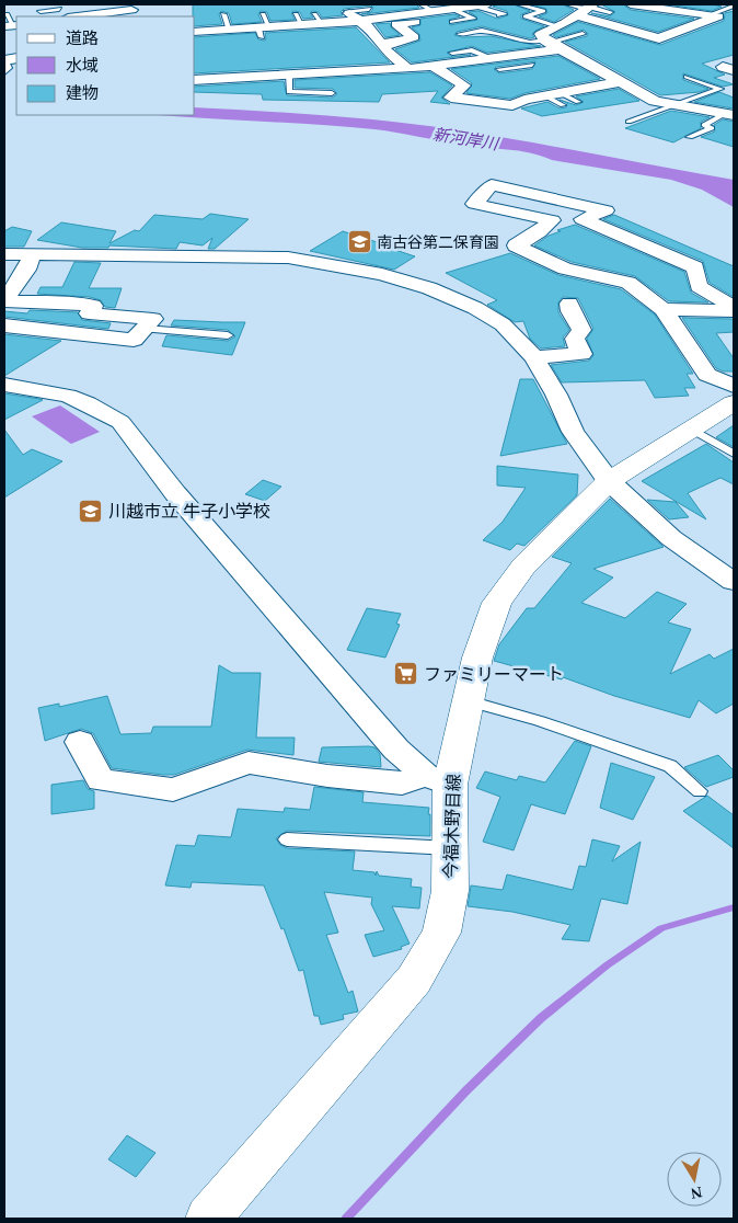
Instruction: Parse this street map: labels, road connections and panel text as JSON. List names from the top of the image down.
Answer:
{
  "streets": {
    "main road": ["今福木野目線"]
  },
  "water": ["新河岸川"],
  "places": {
    "school or university": ["南古谷第二保育園", "川越市立 牛子小学校"],
    "supermarket": ["ファミリーマート"]
  },
  "legend": ["道路", "水域", "建物"],
  "north": "bottom"
}
